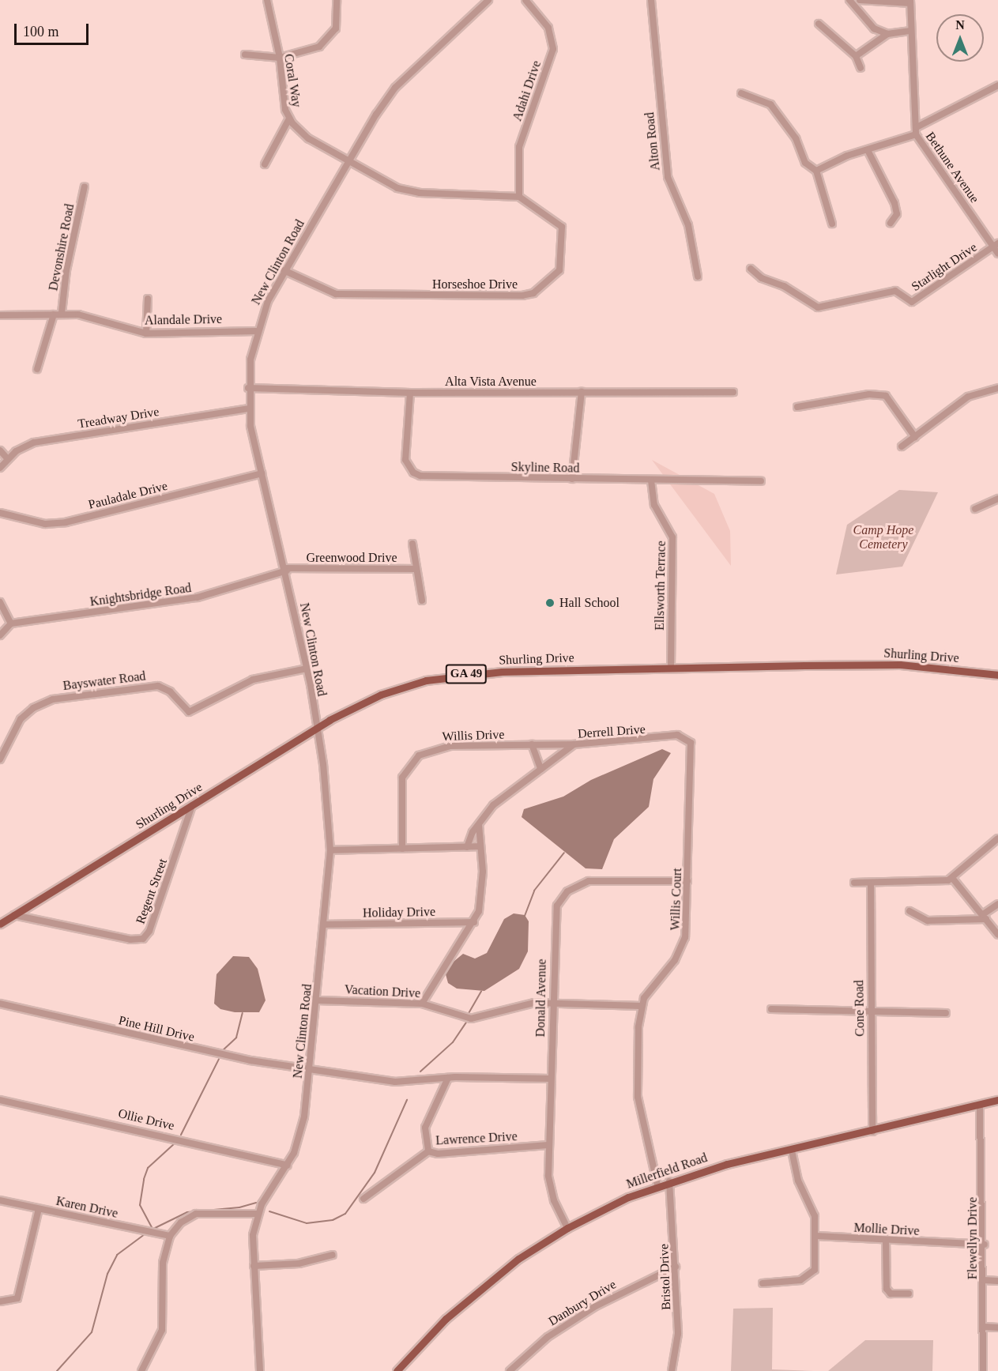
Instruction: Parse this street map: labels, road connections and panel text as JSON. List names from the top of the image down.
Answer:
{
  "streets": {
    "main road": ["Shurling Drive", "GA 49", "Millerfield Road"],
    "street": [
      "Coral Way",
      "Adahi Drive",
      "Alton Road",
      "Bethune Avenue",
      "Devonshire Road",
      "New Clinton Road",
      "Starlight Drive",
      "Horseshoe Drive",
      "Alandale Drive",
      "Alta Vista Avenue",
      "Treadway Drive",
      "Skyline Road",
      "Pauladale Drive",
      "Greenwood Drive",
      "Ellsworth Terrace",
      "Knightsbridge Road",
      "Bayswater Road",
      "Derrell Drive",
      "Willis Drive",
      "Regent Street",
      "Willis Court",
      "Holiday Drive",
      "Vacation Drive",
      "Donald Avenue",
      "Cone Road",
      "Pine Hill Drive",
      "Ollie Drive",
      "Lawrence Drive",
      "Karen Drive",
      "Mollie Drive",
      "Flewellyn Drive",
      "Bristol Drive",
      "Danbury Drive"
    ]
  },
  "crossings": [
    ["Coral Way", "New Clinton Road"],
    ["Adahi Drive", "Horseshoe Drive"],
    ["Bethune Avenue", "Starlight Drive"],
    ["Devonshire Road", "Alandale Drive"],
    ["New Clinton Road", "Horseshoe Drive"],
    ["New Clinton Road", "Alandale Drive"],
    ["New Clinton Road", "Alta Vista Avenue"],
    ["New Clinton Road", "Treadway Drive"],
    ["New Clinton Road", "Pauladale Drive"],
    ["New Clinton Road", "Greenwood Drive"],
    ["New Clinton Road", "Knightsbridge Road"],
    ["New Clinton Road", "Shurling Drive"],
    ["New Clinton Road", "Bayswater Road"],
    ["New Clinton Road", "Holiday Drive"],
    ["New Clinton Road", "Vacation Drive"],
    ["New Clinton Road", "Pine Hill Drive"],
    ["New Clinton Road", "Ollie Drive"],
    ["Alta Vista Avenue", "Skyline Road"],
    ["Skyline Road", "Ellsworth Terrace"],
    ["Greenwood Drive", "Knightsbridge Road"],
    ["Ellsworth Terrace", "Shurling Drive"],
    ["Shurling Drive", "Regent Street"],
    ["Derrell Drive", "Willis Drive"],
    ["Derrell Drive", "Willis Court"],
    ["Willis Court", "Vacation Drive"],
    ["Willis Court", "Donald Avenue"],
    ["Vacation Drive", "Donald Avenue"],
    ["Donald Avenue", "Pine Hill Drive"],
    ["Donald Avenue", "Lawrence Drive"],
    ["Donald Avenue", "Millerfield Road"],
    ["Cone Road", "Millerfield Road"],
    ["Pine Hill Drive", "Lawrence Drive"],
    ["Millerfield Road", "Flewellyn Drive"],
    ["Millerfield Road", "Bristol Drive"],
    ["Mollie Drive", "Flewellyn Drive"],
    ["Bristol Drive", "Danbury Drive"]
  ],
  "parks": ["Camp Hope Cemetery"],
  "places": ["Hall School"],
  "scale_bar": "100 m",
  "north": "top"
}
